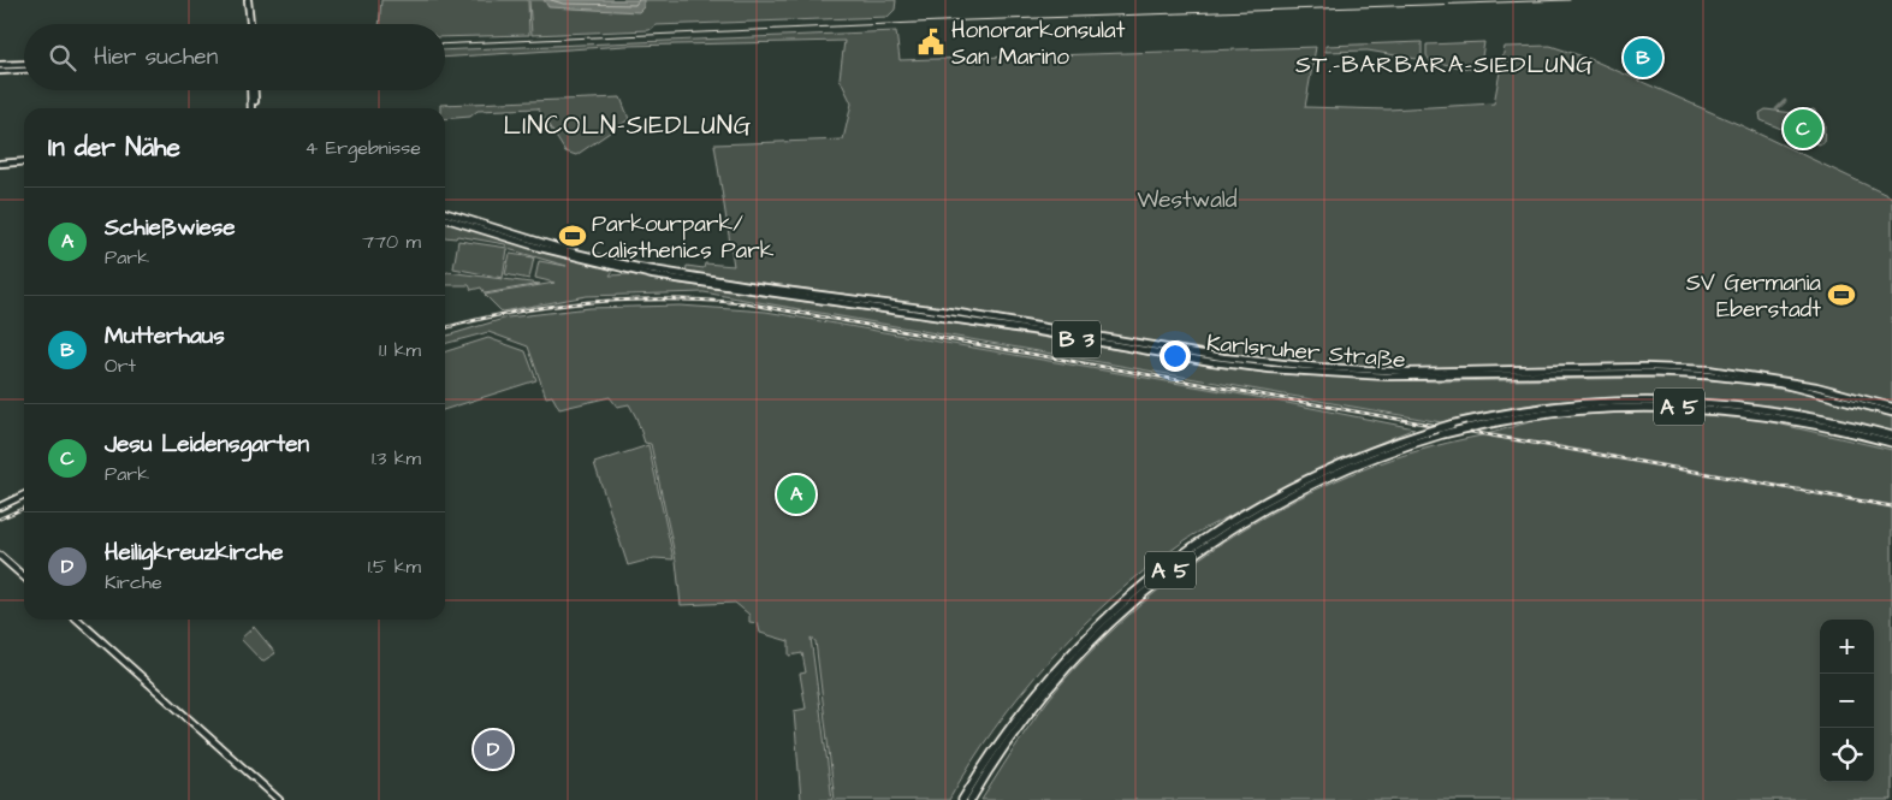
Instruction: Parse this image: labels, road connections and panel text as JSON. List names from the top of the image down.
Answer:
{
  "streets": {
    "highway": ["A 5"],
    "main road": ["B 3", "Karlsruher Straße"]
  },
  "districts": ["ST.-BARBARA-SIEDLUNG", "LINCOLN-SIEDLUNG"],
  "parks": ["Westwald"],
  "places": {
    "public building": ["Honorarkonsulat San Marino"],
    "sports": ["Parkourpark/ Calisthenics Park", "SV Germania Eberstadt"]
  },
  "page": {
    "search": "Hier suchen",
    "pins": [
      "B",
      "C",
      "A",
      "D"
    ],
    "heading": ["In der Nähe", "4 Ergebnisse"],
    "list": [
      {
        "mark": "A",
        "name": "Schießwiese",
        "note": "Park",
        "value": "770 m"
      },
      {
        "mark": "B",
        "name": "Mutterhaus",
        "note": "Ort",
        "value": "1.1 km"
      },
      {
        "mark": "C",
        "name": "Jesu Leidensgarten",
        "note": "Park",
        "value": "1.3 km"
      },
      {
        "mark": "D",
        "name": "Heiligkreuzkirche",
        "note": "Kirche",
        "value": "1.5 km"
      }
    ],
    "map_buttons": ["+", "−"]
  }
}
